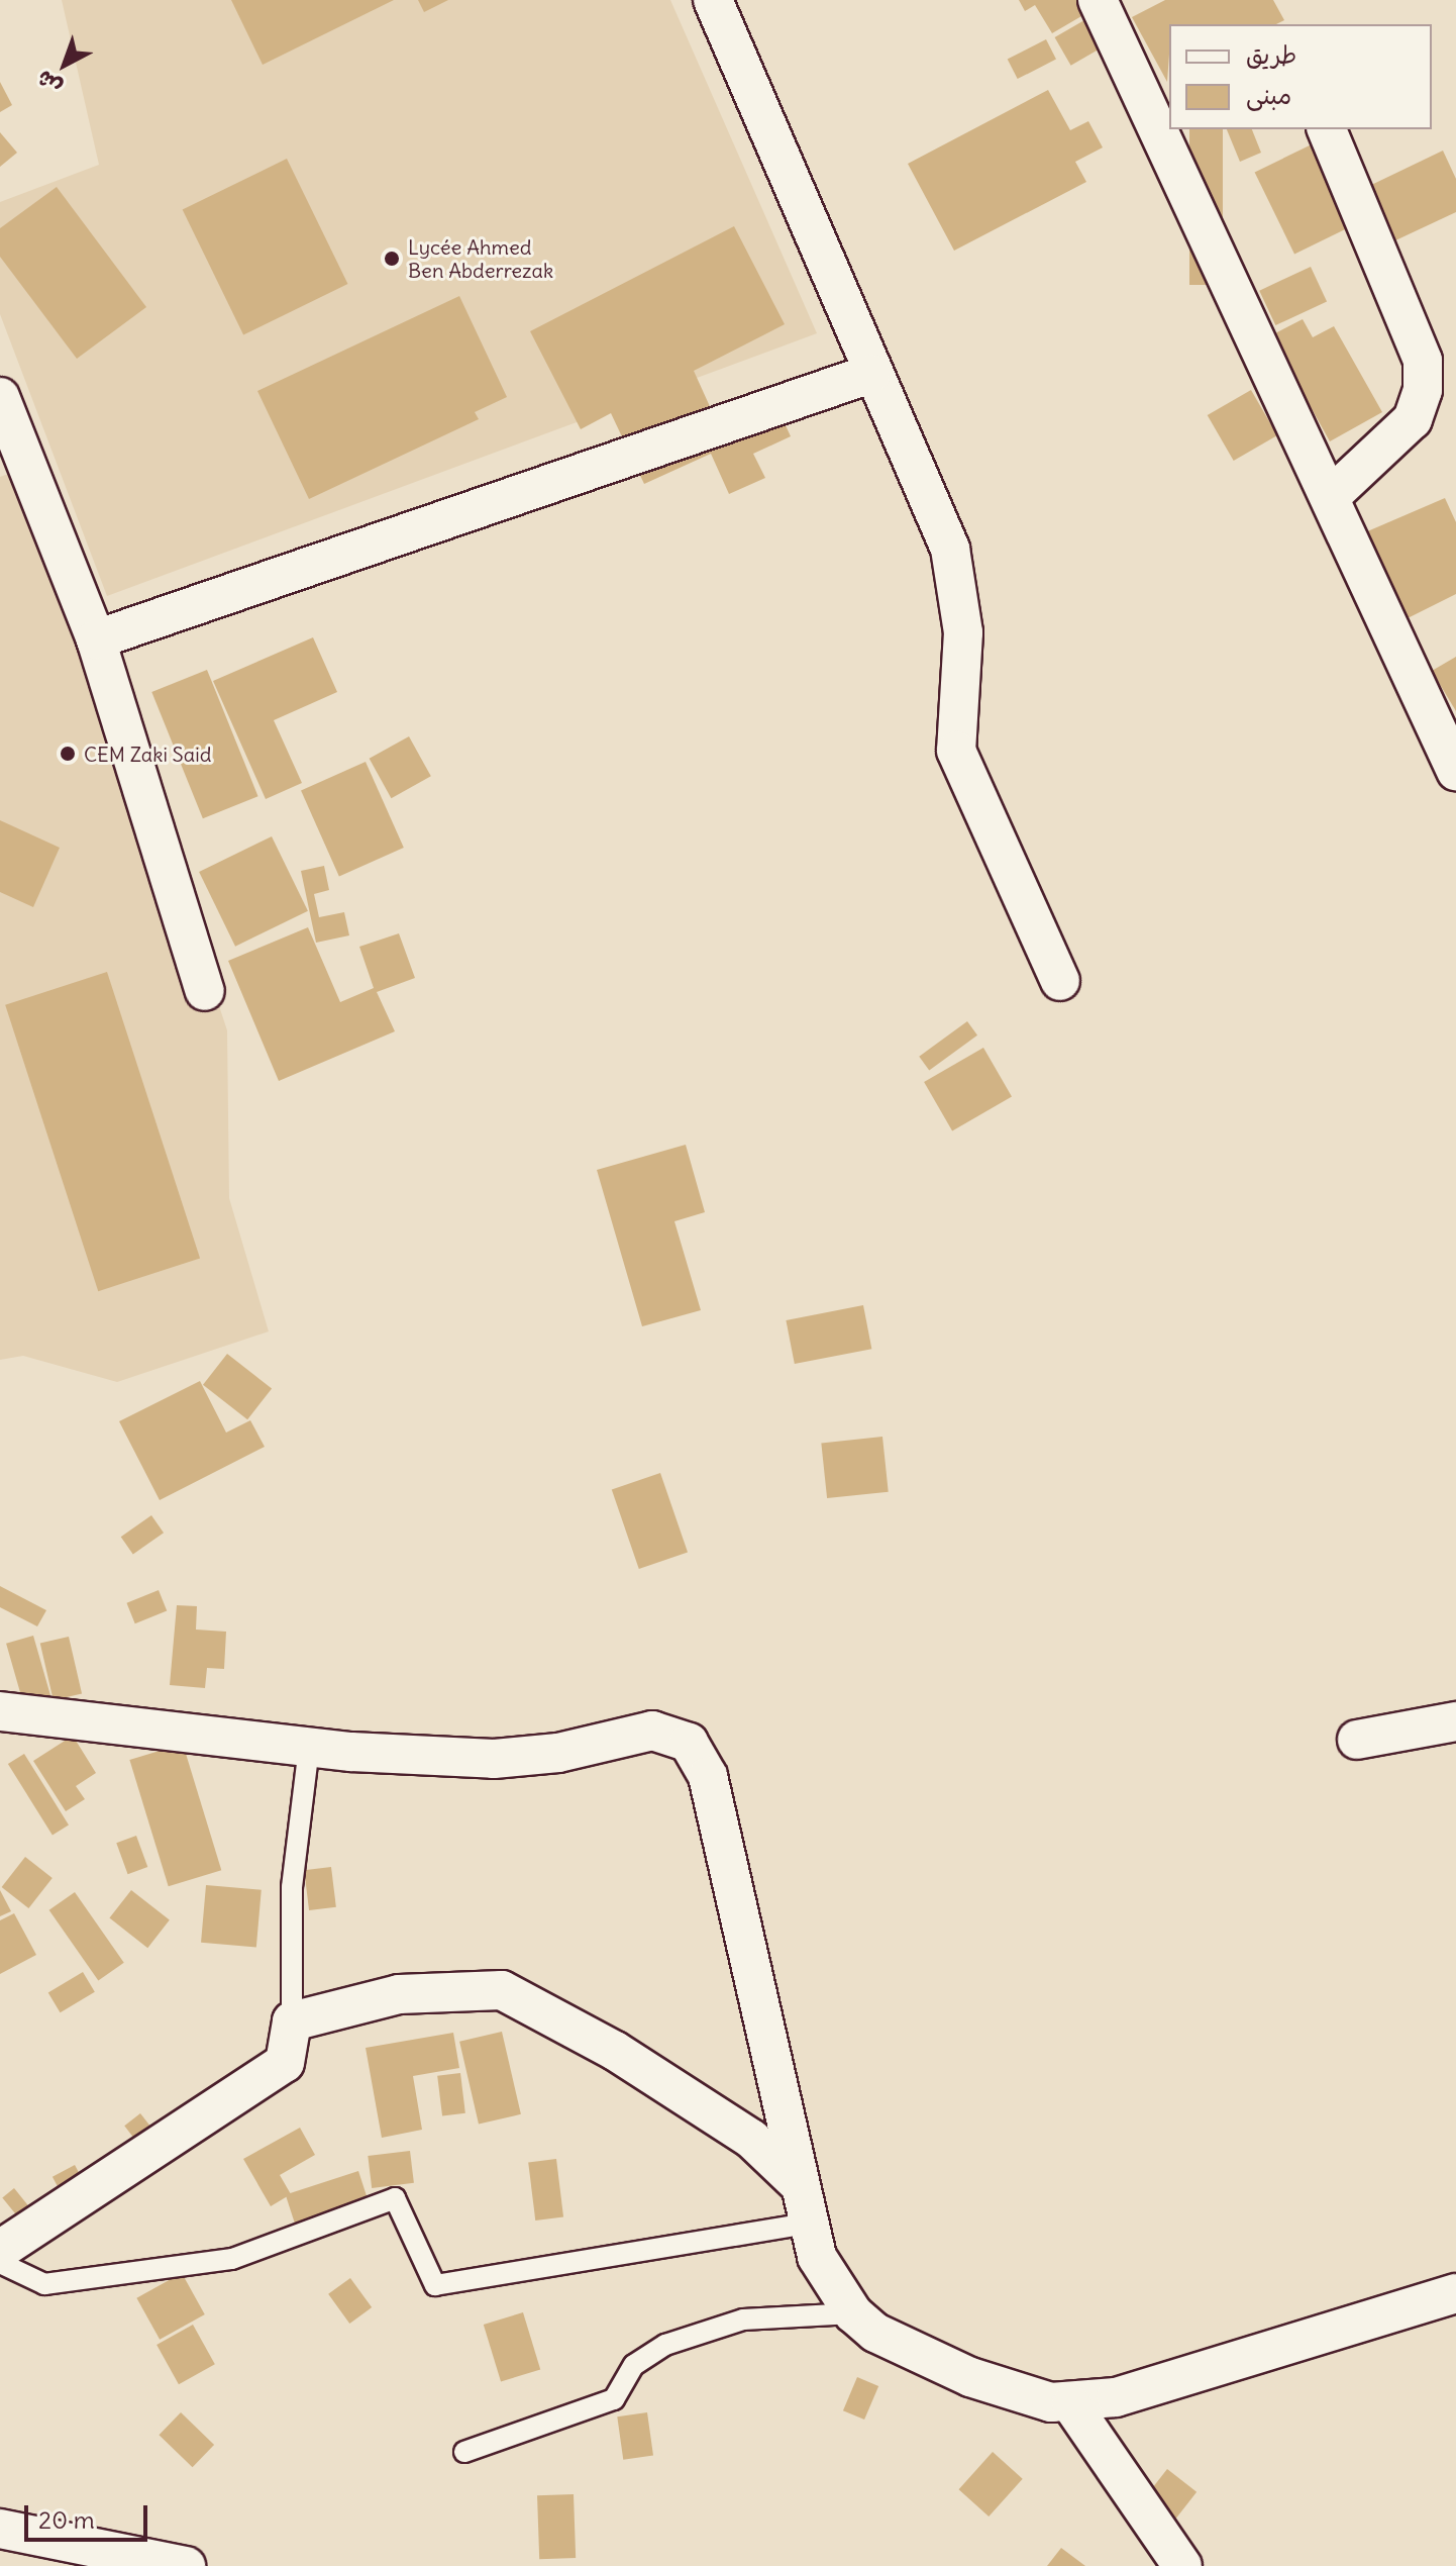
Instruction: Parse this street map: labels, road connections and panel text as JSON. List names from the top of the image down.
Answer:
{
  "places": ["Lycée Ahmed Ben Abderrezak", "CEM Zaki Said"],
  "legend": ["طريق", "مبنى"],
  "scale_bar": "20 m",
  "north": "bottom left"
}
